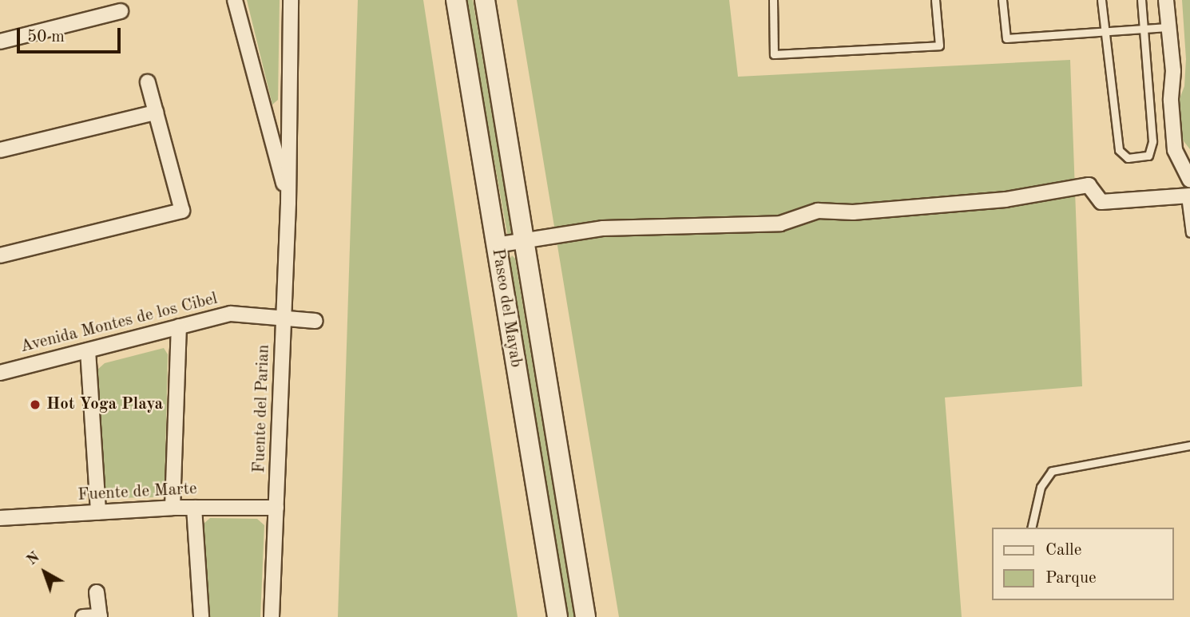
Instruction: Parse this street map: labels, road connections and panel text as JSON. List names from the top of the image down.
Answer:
{
  "streets": {
    "main road": ["Paseo del Mayab"],
    "street": ["Avenida Montes de los Cibel", "Fuente del Parian", "Fuente de Marte"]
  },
  "crossings": [
    ["Avenida Montes de los Cibel", "Fuente del Parian"],
    ["Fuente del Parian", "Fuente de Marte"]
  ],
  "places": ["Hot Yoga Playa"],
  "legend": ["Calle", "Parque"],
  "scale_bar": "50 m",
  "north": "top left"
}
